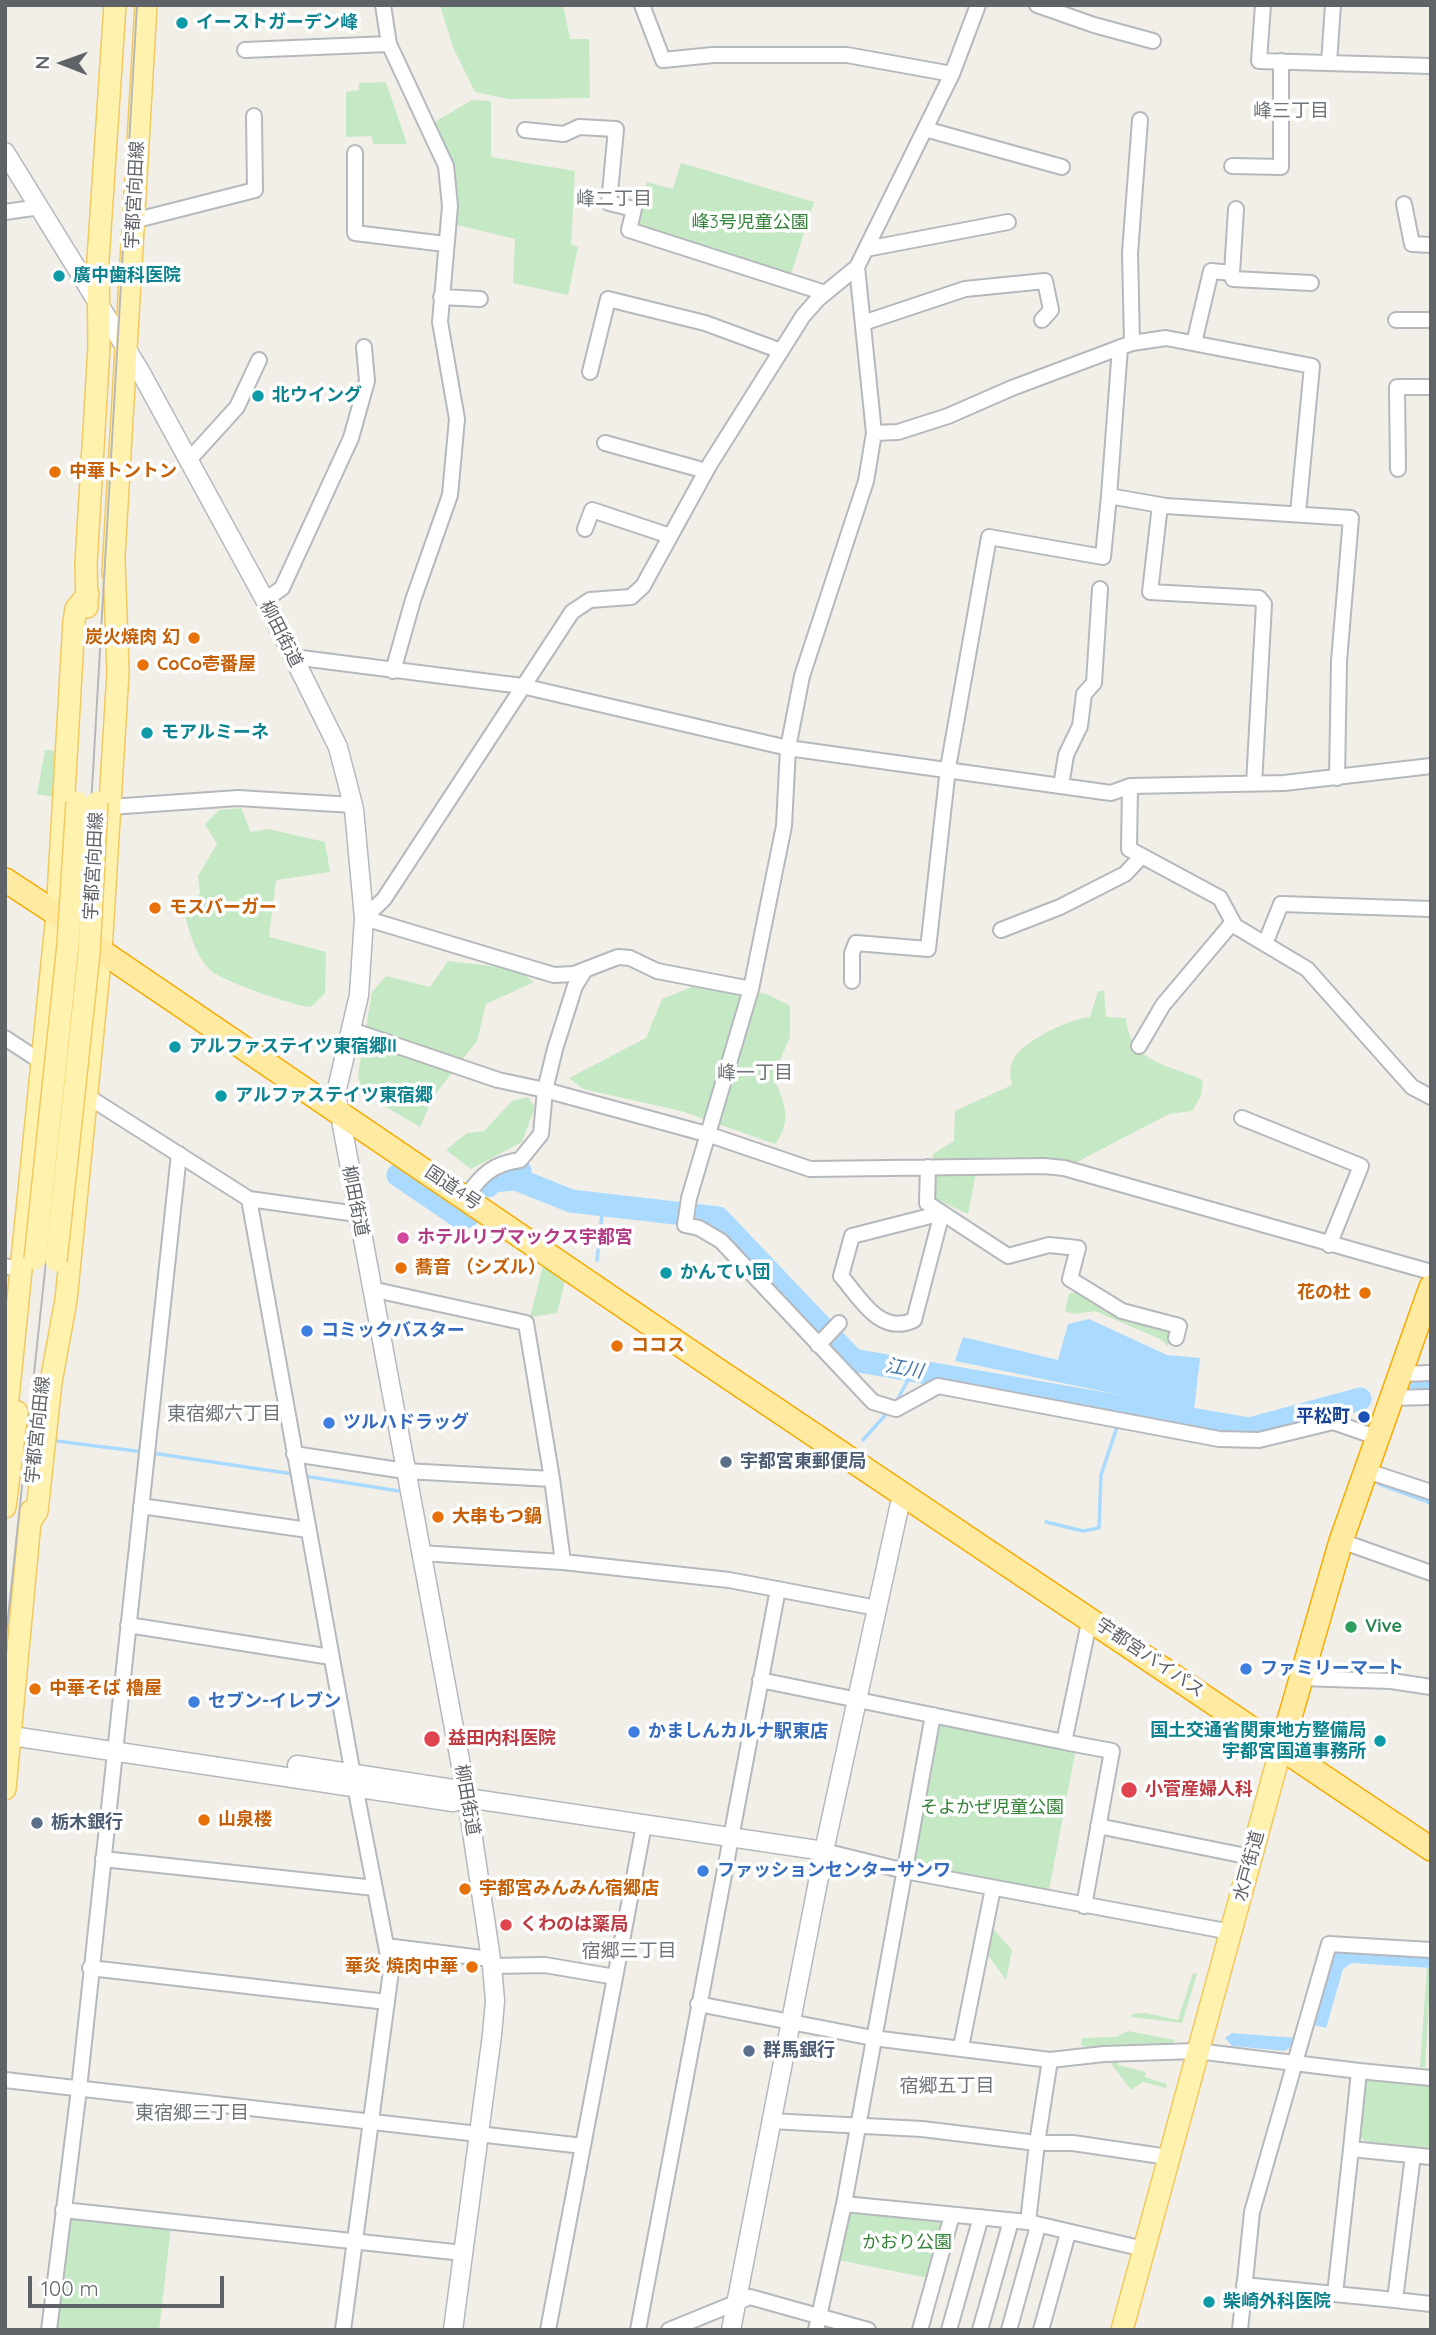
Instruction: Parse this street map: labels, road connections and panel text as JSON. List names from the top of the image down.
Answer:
{
  "streets": {
    "highway": ["国道4号", "宇都宮バイパス", "水戸街道"],
    "main road": ["宇都宮向田線"],
    "street": ["柳田街道"]
  },
  "crossings": [
    ["宇都宮向田線", "柳田街道"],
    ["柳田街道", "国道4号"],
    ["国道4号", "宇都宮バイパス"],
    ["宇都宮バイパス", "水戸街道"]
  ],
  "districts": [
    "峰三丁目",
    "峰二丁目",
    "峰一丁目",
    "東宿郷六丁目",
    "宿郷三丁目",
    "宿郷五丁目",
    "東宿郷三丁目"
  ],
  "water": ["江川"],
  "parks": ["峰3号児童公園", "そよかぜ児童公園", "かおり公園"],
  "places": [
    "イーストガーデン峰",
    "廣中歯科医院",
    "北ウイング",
    "中華トントン",
    "炭火焼肉 幻",
    "CoCo壱番屋",
    "モアルミーネ",
    "モスバーガー",
    "アルファステイツ東宿郷II",
    "アルファステイツ東宿郷",
    "ホテルリブマックス宇都宮",
    "蕎音 （シズル）",
    "かんてい団",
    "花の杜",
    "コミックバスター",
    "ココス",
    "平松町",
    "ツルハドラッグ",
    "宇都宮東郵便局",
    "大串もつ鍋",
    "Vive",
    "ファミリーマート",
    "中華そば 櫓屋",
    "セブン-イレブン",
    "かましんカルナ駅東店",
    "益田内科医院",
    "国土交通省関東地方整備局 宇都宮国道事務所",
    "小菅産婦人科",
    "山泉楼",
    "栃木銀行",
    "ファッションセンターサンワ",
    "宇都宮みんみん宿郷店",
    "くわのは薬局",
    "華炎 焼肉中華",
    "群馬銀行",
    "柴崎外科医院"
  ],
  "scale_bar": "100 m",
  "north": "left"
}
